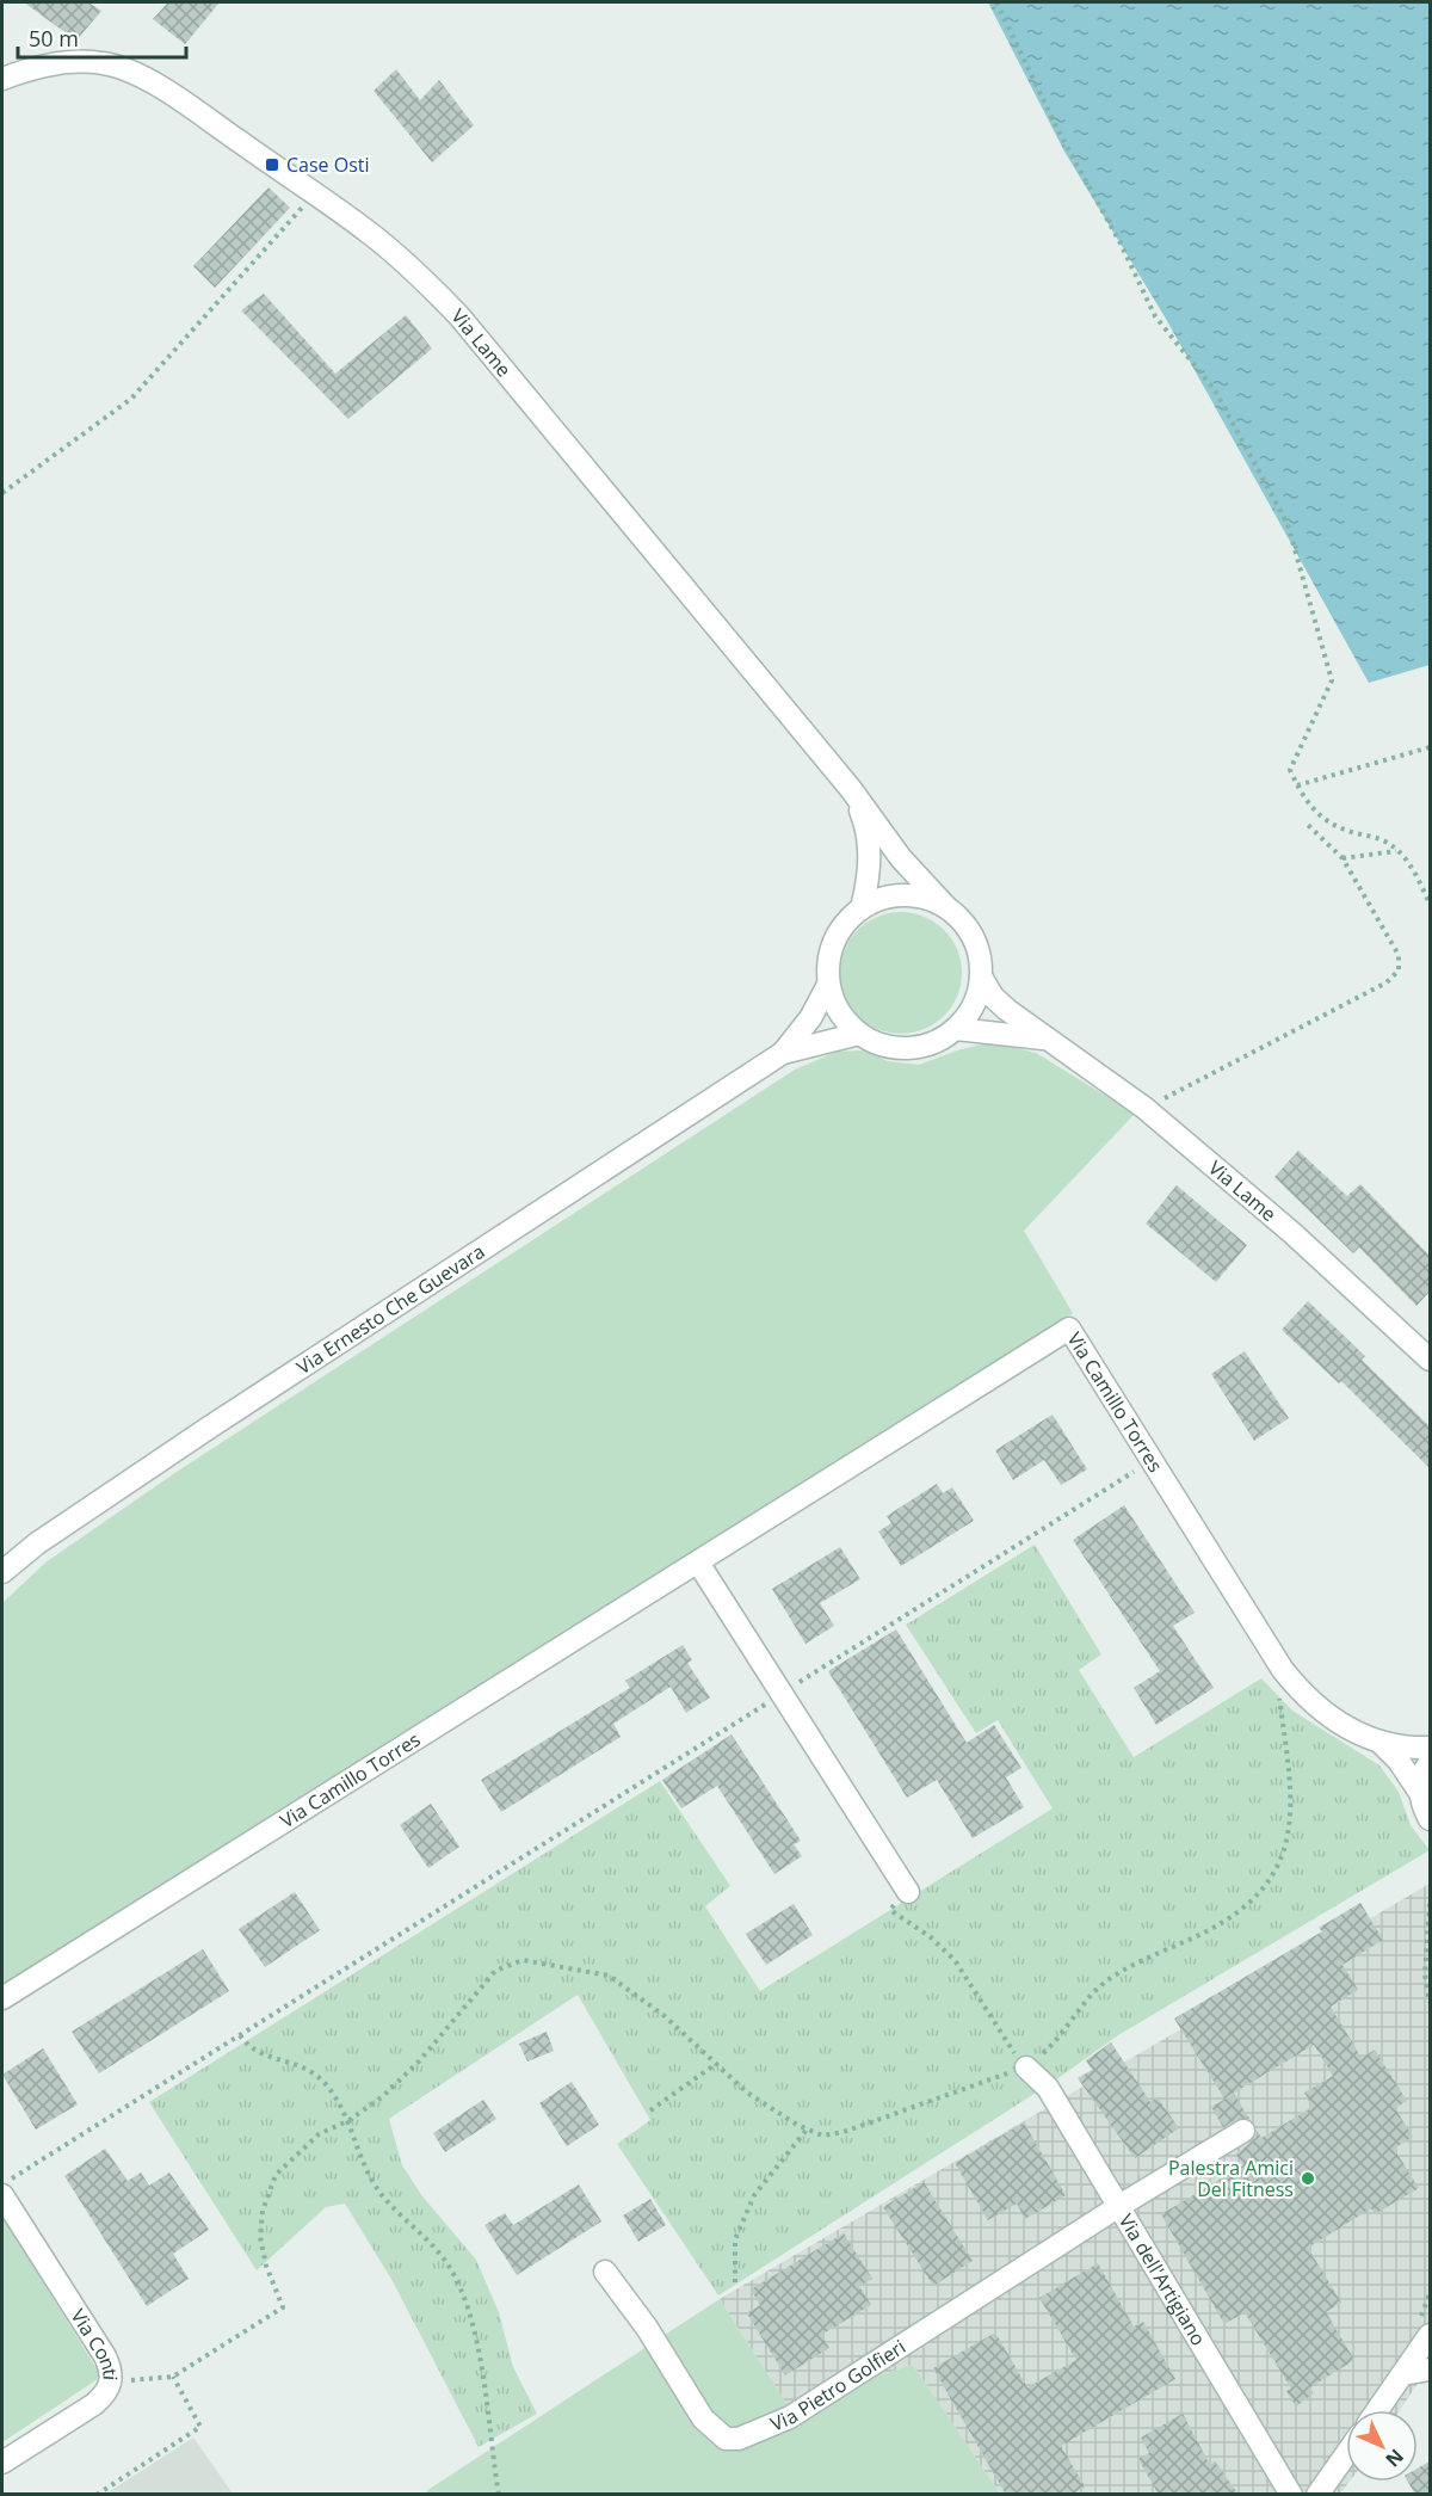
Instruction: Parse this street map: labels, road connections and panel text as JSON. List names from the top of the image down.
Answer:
{
  "streets": {
    "street": [
      "Via Lame",
      "Via Ernesto Che Guevara",
      "Via Camillo Torres",
      "Via dell'Artigiano",
      "Via Conti",
      "Via Pietro Golfieri"
    ]
  },
  "crossings": [
    ["Via Lame", "Via Ernesto Che Guevara"],
    ["Via dell'Artigiano", "Via Pietro Golfieri"]
  ],
  "places": {
    "transit": ["Case Osti"],
    "other": ["Palestra Amici Del Fitness"]
  },
  "scale_bar": "50 m",
  "north": "bottom right"
}
